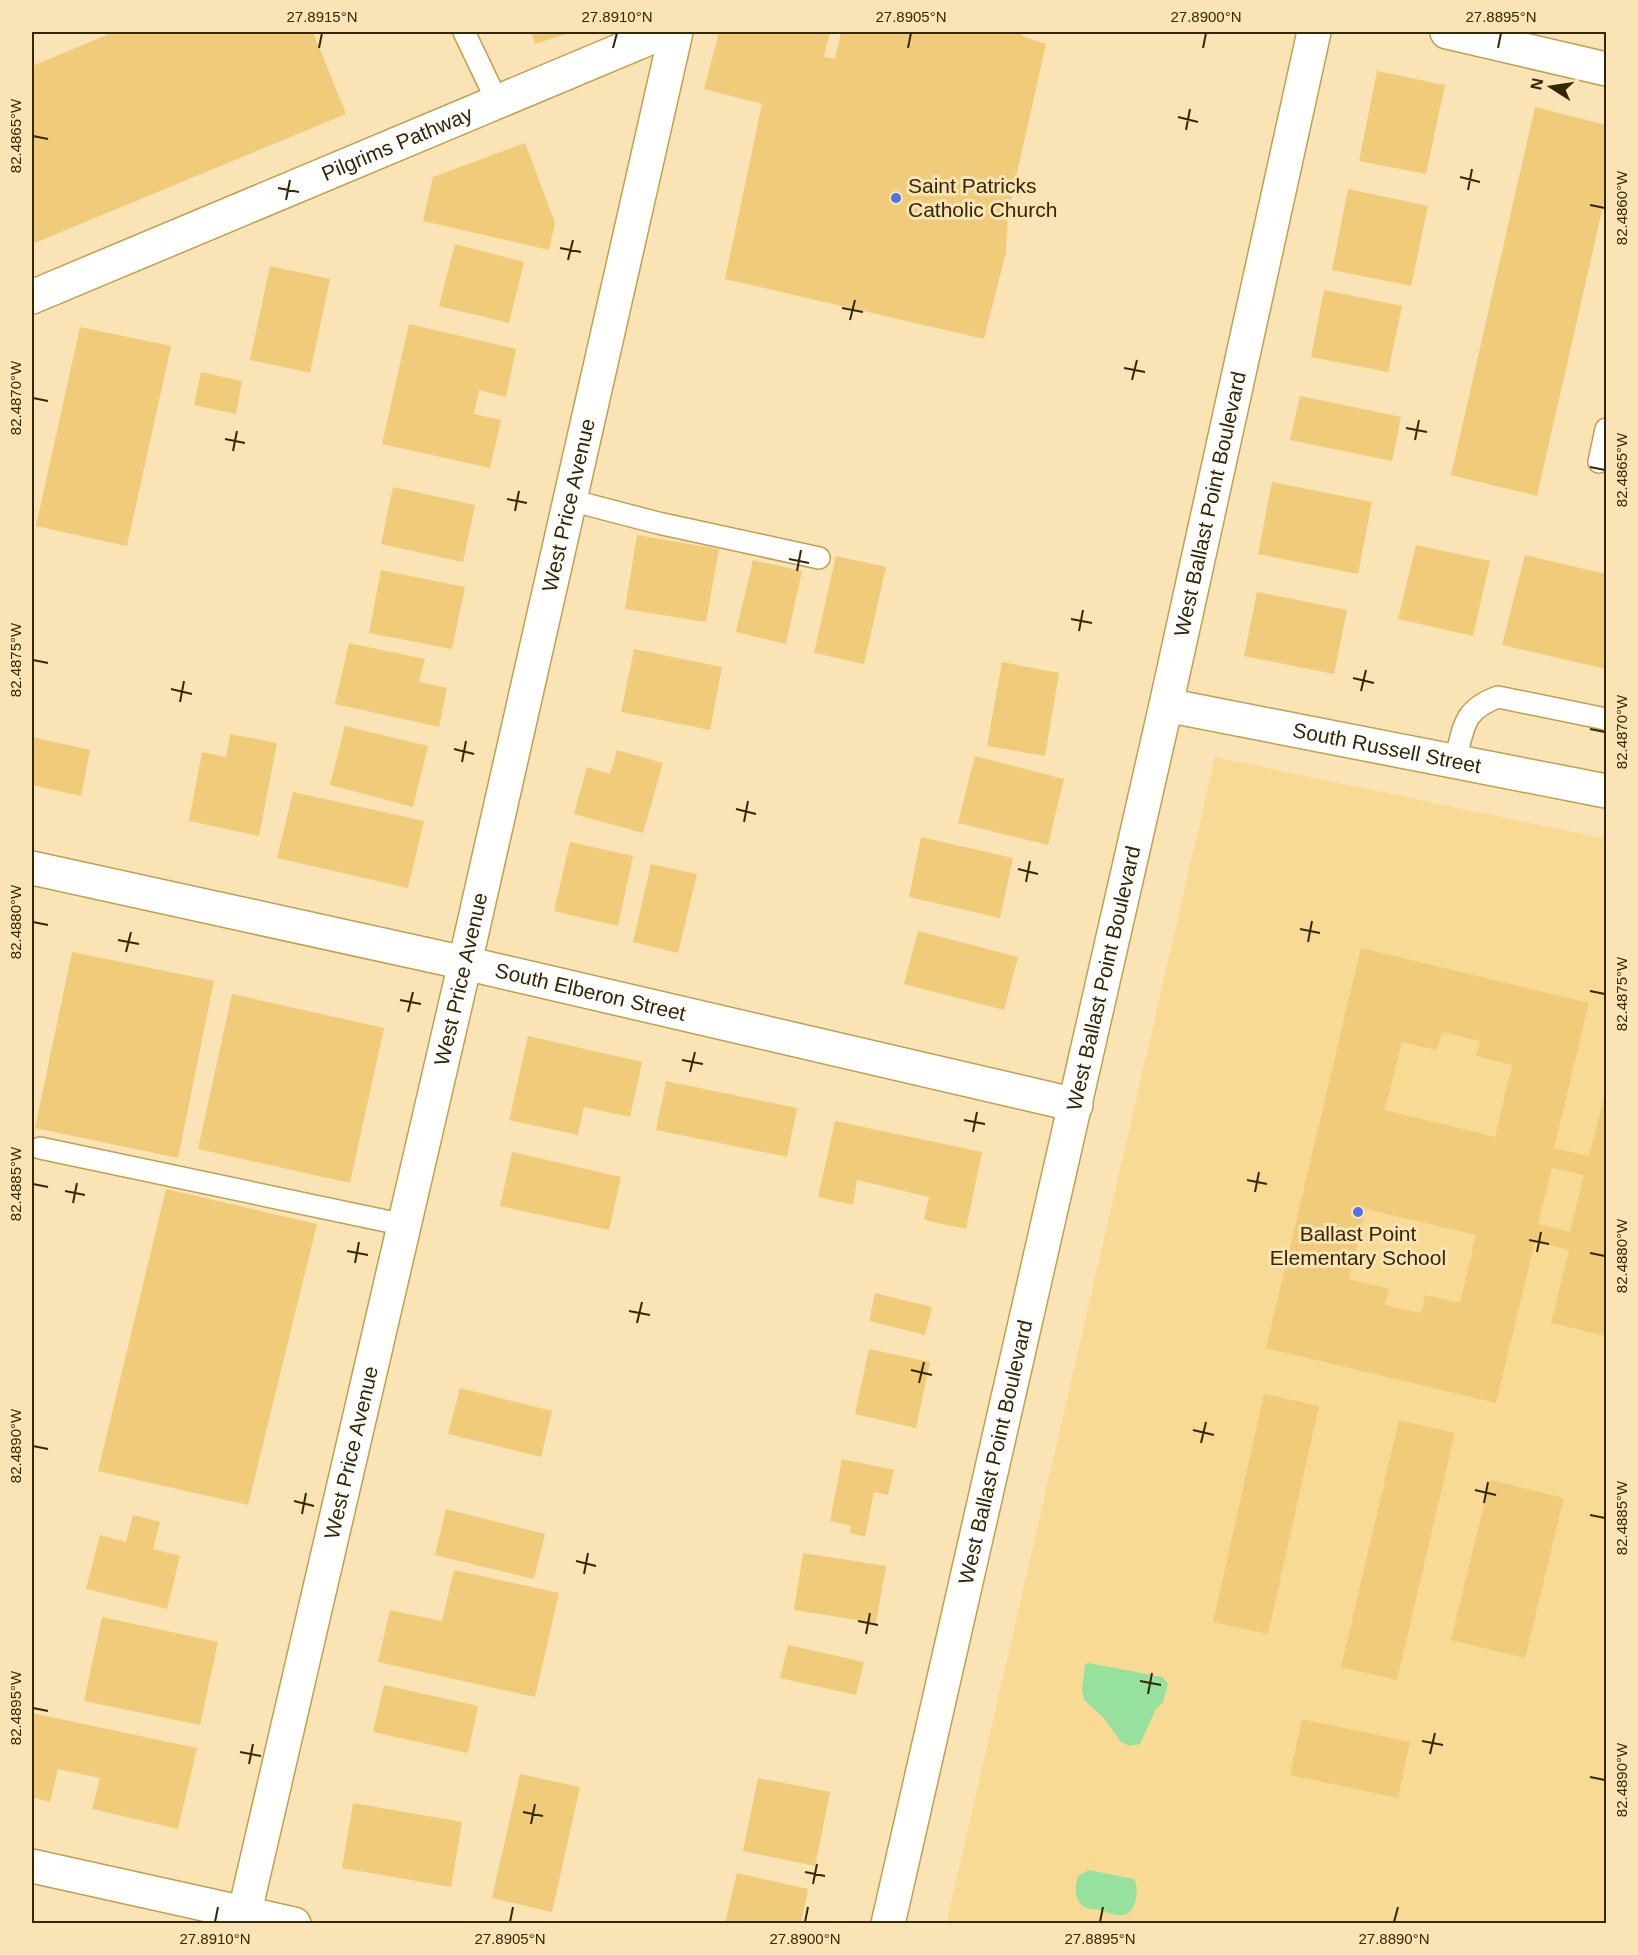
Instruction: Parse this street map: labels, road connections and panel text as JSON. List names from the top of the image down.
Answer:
{
  "streets": {
    "street": [
      "Pilgrims Pathway",
      "West Price Avenue",
      "West Ballast Point Boulevard",
      "South Russell Street",
      "South Elberon Street"
    ]
  },
  "crossings": [
    ["West Price Avenue", "South Elberon Street"],
    ["West Ballast Point Boulevard", "South Russell Street"],
    ["West Ballast Point Boulevard", "South Elberon Street"]
  ],
  "places": ["Saint Patricks Catholic Church", "Ballast Point Elementary School"],
  "north": "left",
  "coordinates": [
    "27.8915°N",
    "27.8910°N",
    "27.8905°N",
    "27.8900°N",
    "27.8895°N",
    "82.4865°W",
    "82.4860°W",
    "82.4870°W",
    "82.4875°W",
    "82.4880°W",
    "82.4885°W",
    "82.4890°W",
    "82.4895°W",
    "27.8890°N"
  ]
}
